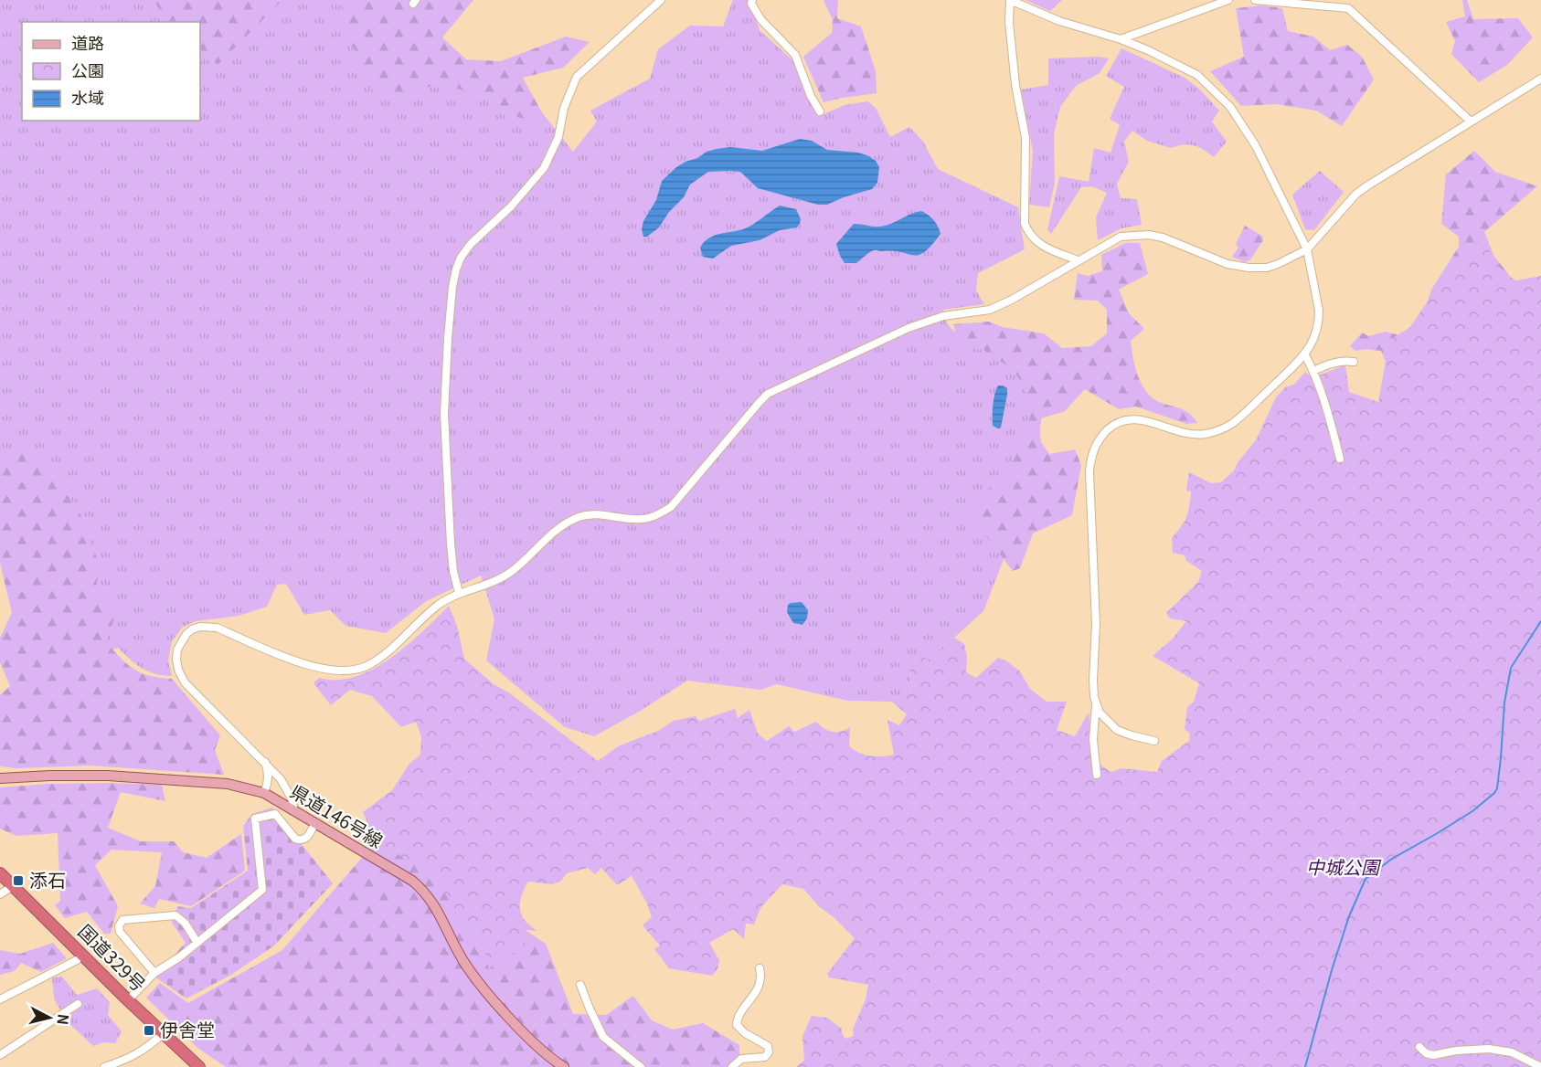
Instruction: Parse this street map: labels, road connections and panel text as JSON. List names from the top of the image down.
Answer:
{
  "streets": {
    "highway": ["国道329号"],
    "main road": ["県道146号線"]
  },
  "parks": ["中城公園"],
  "places": {
    "transit": ["添石", "伊舎堂"]
  },
  "legend": ["道路", "公園", "水域"],
  "north": "right"
}
